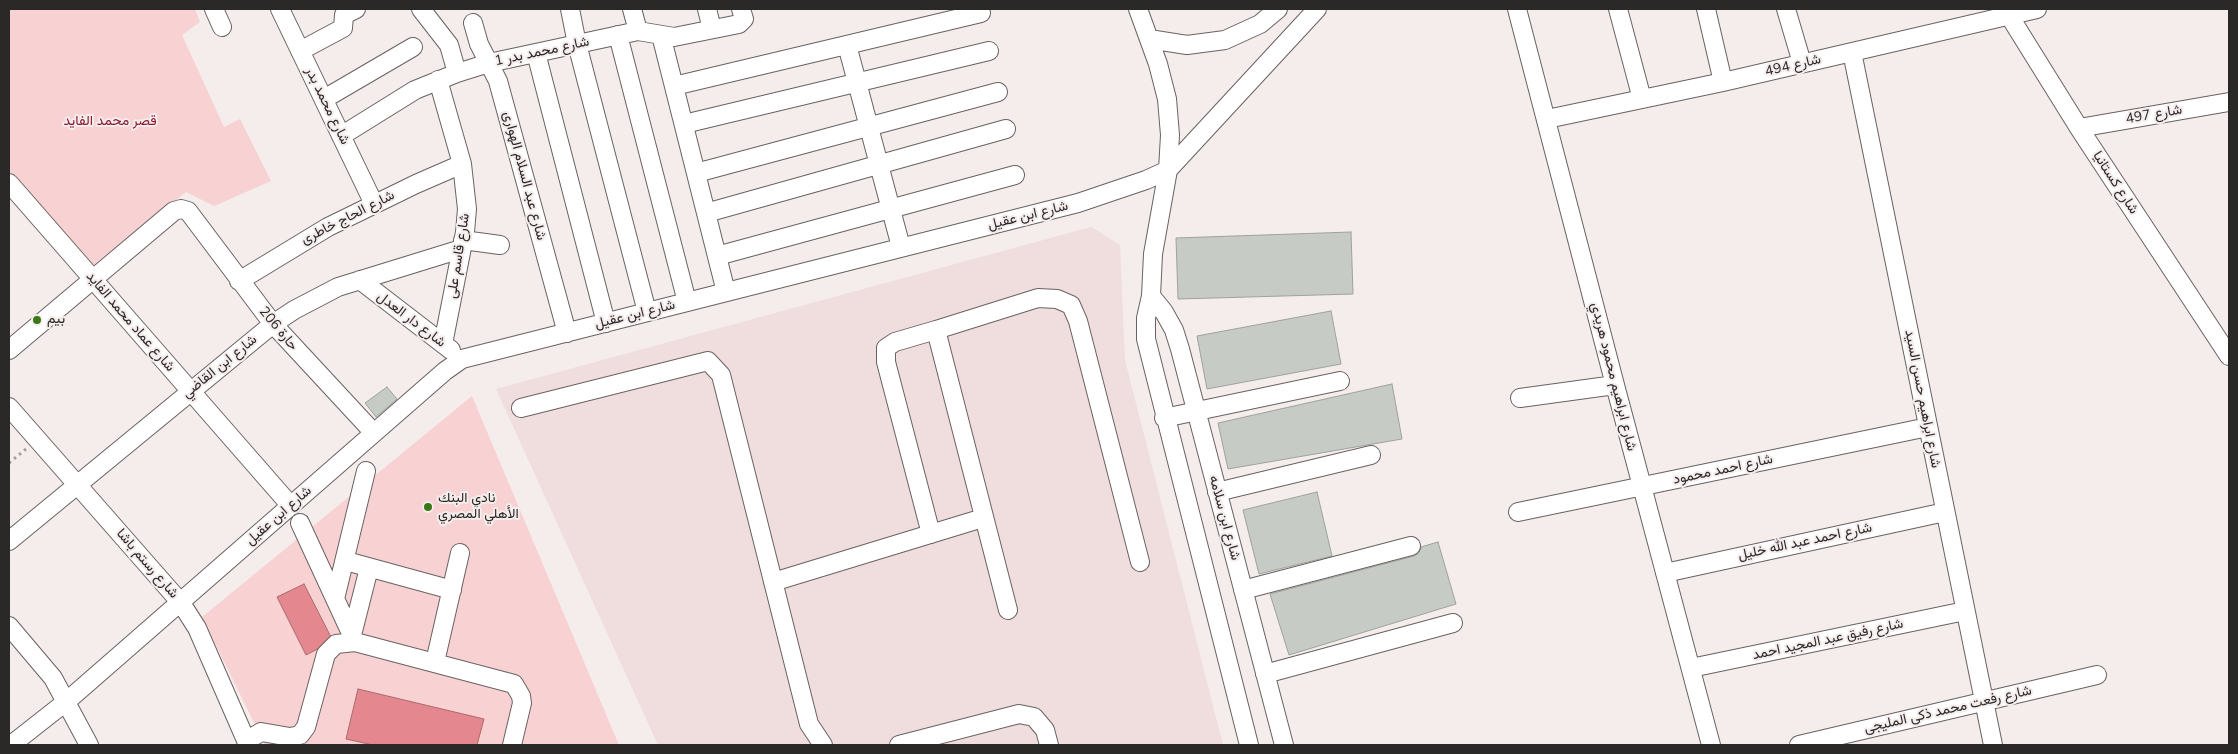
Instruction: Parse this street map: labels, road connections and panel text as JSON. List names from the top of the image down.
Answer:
{
  "streets": {
    "street": [
      "شارع محمد بدر 1",
      "شارع 494",
      "شارع محمد بدر",
      "شارع 497",
      "شارع عبد السلام الهوارى",
      "شارع كستانيا",
      "شارع ابن عقيل",
      "شارع الحاج خاطرى",
      "شارع قاسم على",
      "شارع دار العدل",
      "شارع عماد محمد الفايد",
      "حارة 206",
      "شارع ابن القاضي",
      "شارع ابراهيم محمود هريدي",
      "شارع ابراهيم حسن السيد",
      "شارع احمد محمود",
      "شارع ابن سلامه",
      "شارع احمد عبد الله خليل",
      "شارع رستم باشا",
      "شارع رفيق عبد المجيد احمد",
      "شارع رفعت محمد ذكى المليجى"
    ]
  },
  "crossings": [
    ["شارع محمد بدر 1", "شارع محمد بدر"],
    ["شارع محمد بدر 1", "شارع عبد السلام الهوارى"],
    ["شارع محمد بدر 1", "شارع قاسم على"],
    ["شارع 494", "شارع كستانيا"],
    ["شارع 494", "شارع ابراهيم محمود هريدي"],
    ["شارع 494", "شارع ابراهيم حسن السيد"],
    ["شارع محمد بدر", "شارع الحاج خاطرى"],
    ["شارع 497", "شارع كستانيا"],
    ["شارع عبد السلام الهوارى", "شارع ابن عقيل"],
    ["شارع ابن عقيل", "شارع دار العدل"],
    ["شارع ابن عقيل", "شارع عماد محمد الفايد"],
    ["شارع ابن عقيل", "حارة 206"],
    ["شارع ابن عقيل", "شارع رستم باشا"],
    ["شارع الحاج خاطرى", "شارع قاسم على"],
    ["شارع الحاج خاطرى", "حارة 206"],
    ["شارع قاسم على", "شارع دار العدل"],
    ["شارع قاسم على", "شارع ابن القاضي"],
    ["شارع دار العدل", "شارع ابن القاضي"],
    ["شارع عماد محمد الفايد", "حارة 206"],
    ["شارع عماد محمد الفايد", "شارع ابن القاضي"],
    ["حارة 206", "شارع ابن القاضي"],
    ["شارع ابن القاضي", "شارع رستم باشا"],
    ["شارع ابراهيم محمود هريدي", "شارع احمد محمود"],
    ["شارع ابراهيم محمود هريدي", "شارع احمد عبد الله خليل"],
    ["شارع ابراهيم محمود هريدي", "شارع رفيق عبد المجيد احمد"],
    ["شارع ابراهيم حسن السيد", "شارع احمد محمود"],
    ["شارع ابراهيم حسن السيد", "شارع احمد عبد الله خليل"],
    ["شارع ابراهيم حسن السيد", "شارع رفيق عبد المجيد احمد"],
    ["شارع ابراهيم حسن السيد", "شارع رفعت محمد ذكى المليجى"]
  ],
  "parks": ["قصر محمد الفايد"],
  "places": ["بيم", "نادي البنك الأهلي المصري"]
}
